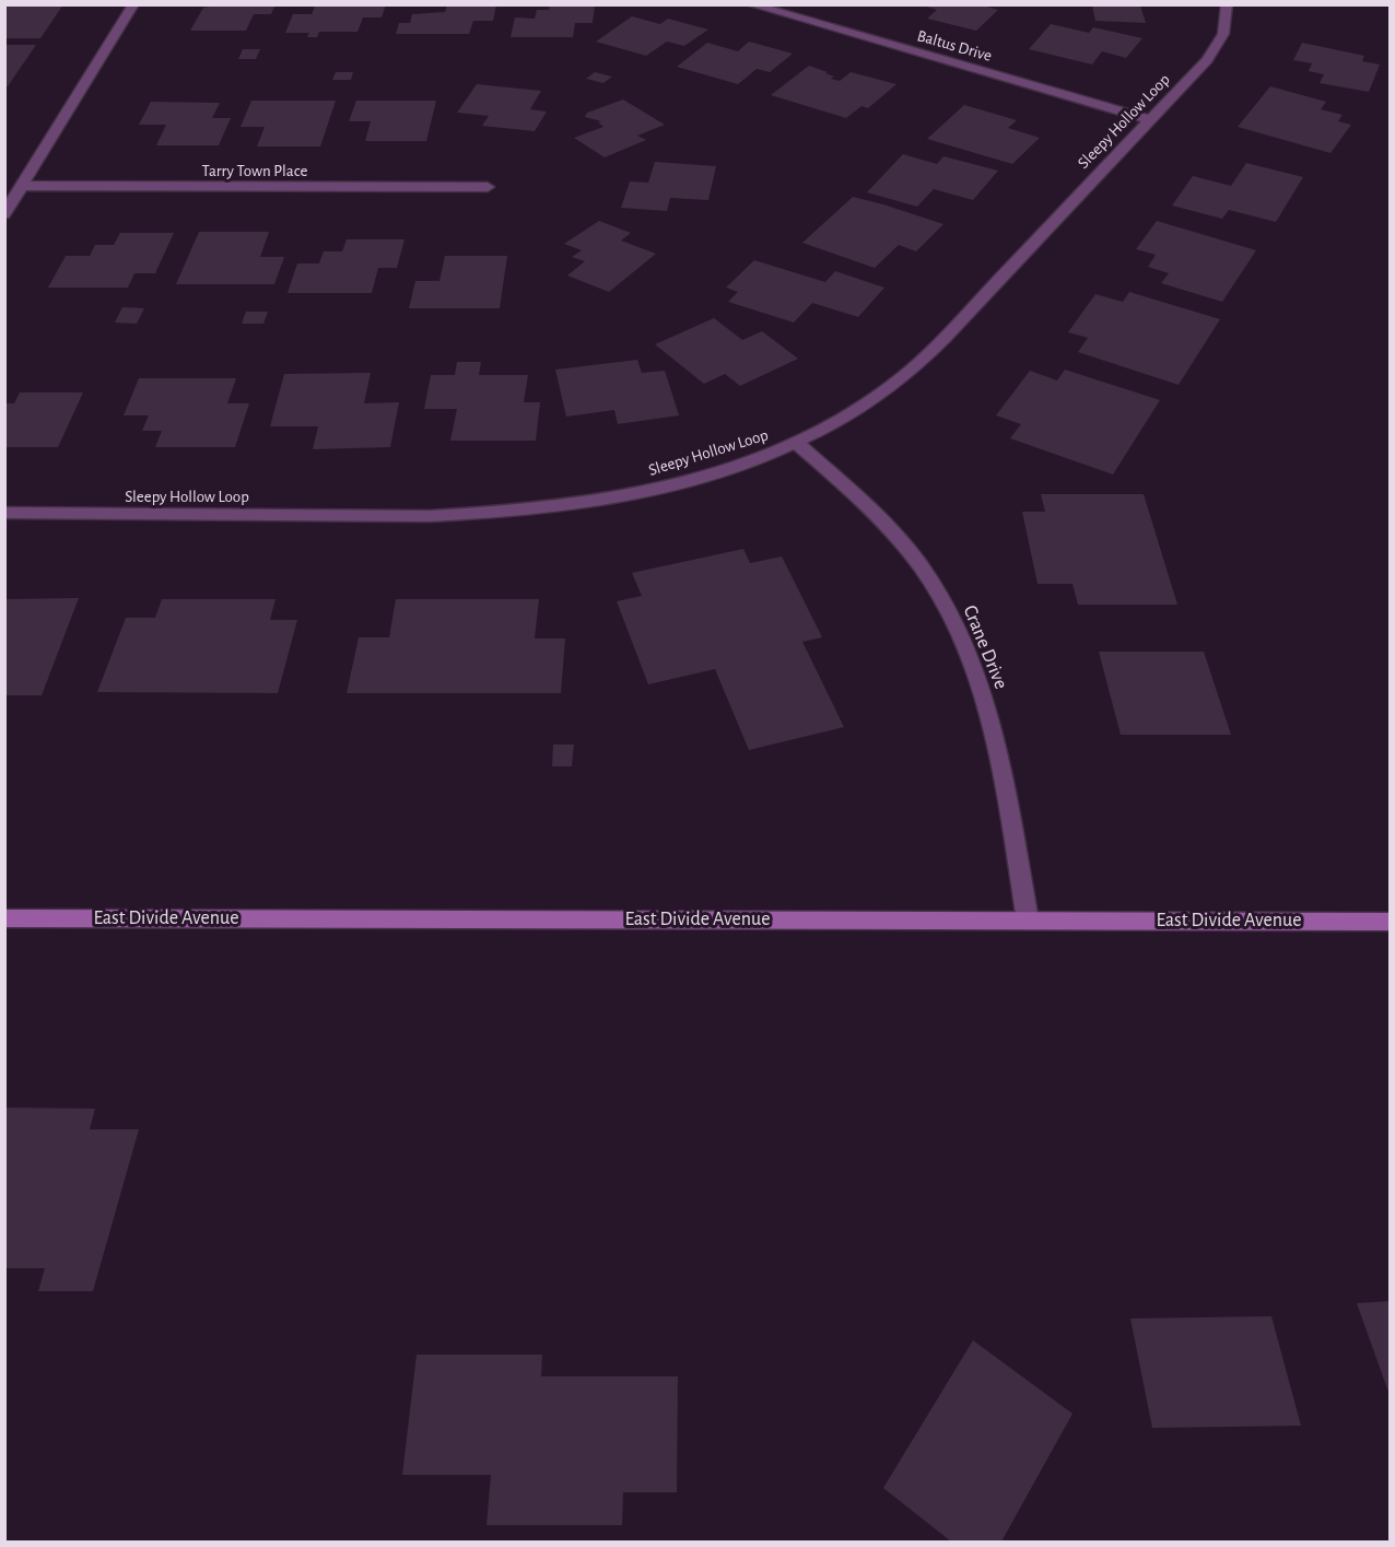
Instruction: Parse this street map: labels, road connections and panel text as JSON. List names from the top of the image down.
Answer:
{
  "streets": {
    "street": [
      "Baltus Drive",
      "Sleepy Hollow Loop",
      "Tarry Town Place",
      "Crane Drive",
      "East Divide Avenue"
    ]
  },
  "crossings": [
    ["Baltus Drive", "Sleepy Hollow Loop"],
    ["Sleepy Hollow Loop", "Crane Drive"],
    ["Crane Drive", "East Divide Avenue"]
  ]
}
